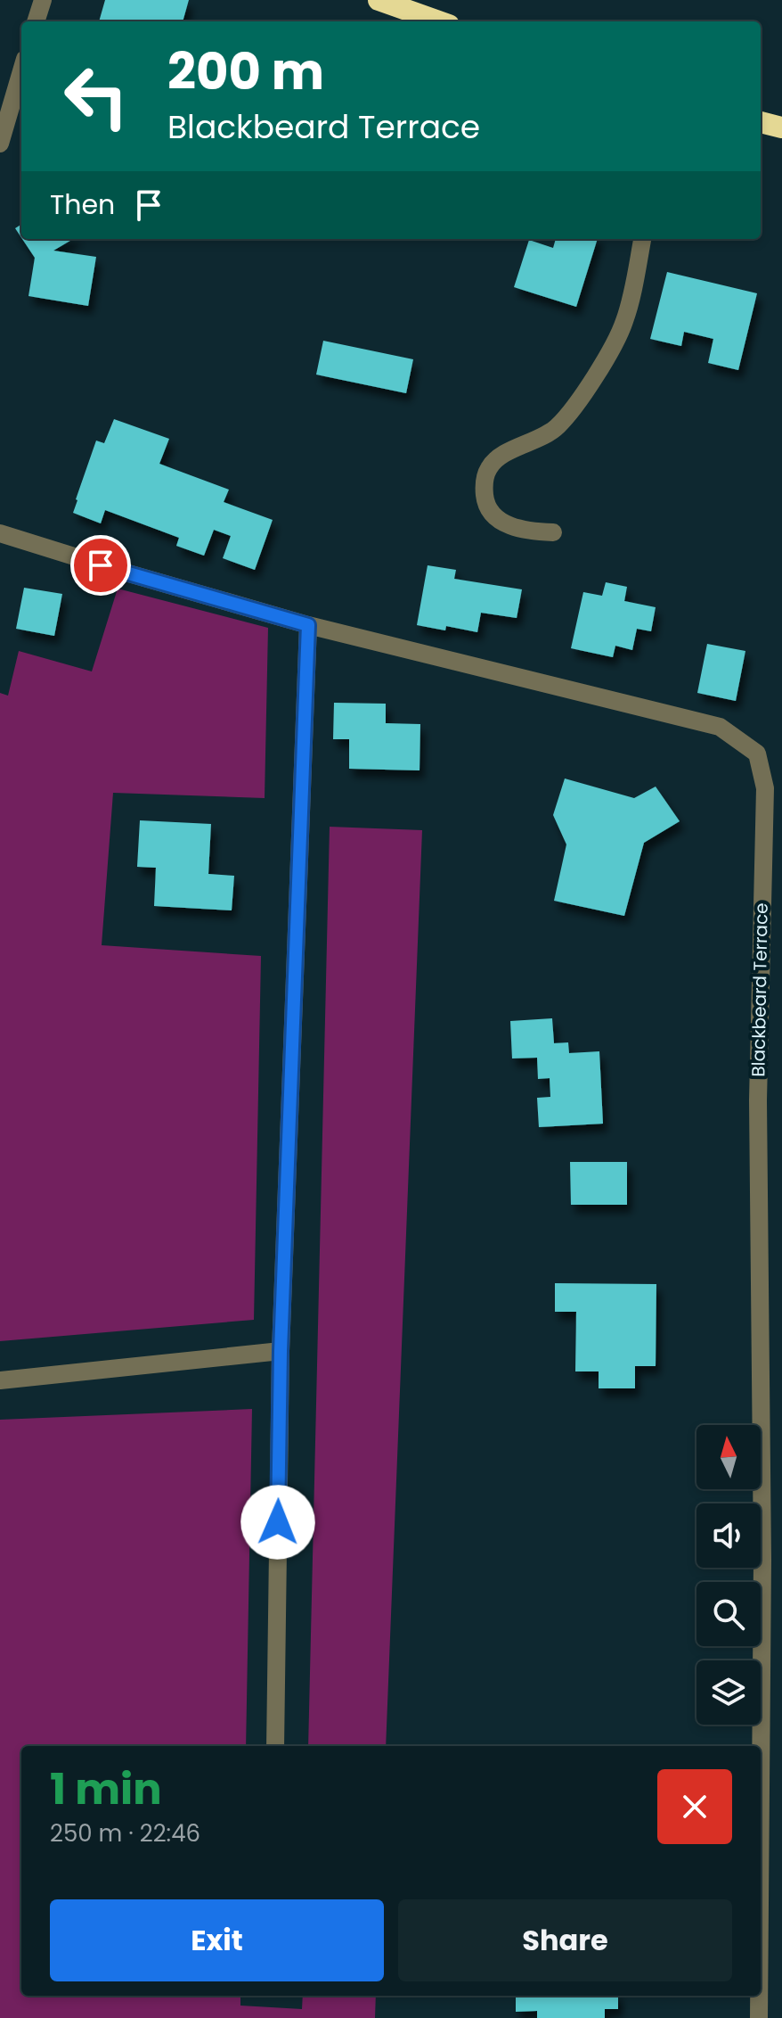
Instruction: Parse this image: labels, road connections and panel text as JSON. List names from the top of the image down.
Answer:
{
  "streets": {
    "street": ["Blackbeard Terrace"]
  },
  "north": "top",
  "page": {
    "turn": ["200 m", "Blackbeard Terrace"],
    "then": "Then",
    "heading": ["1 min", "250 m · 22:46"],
    "buttons": ["Exit", "Share"]
  }
}
